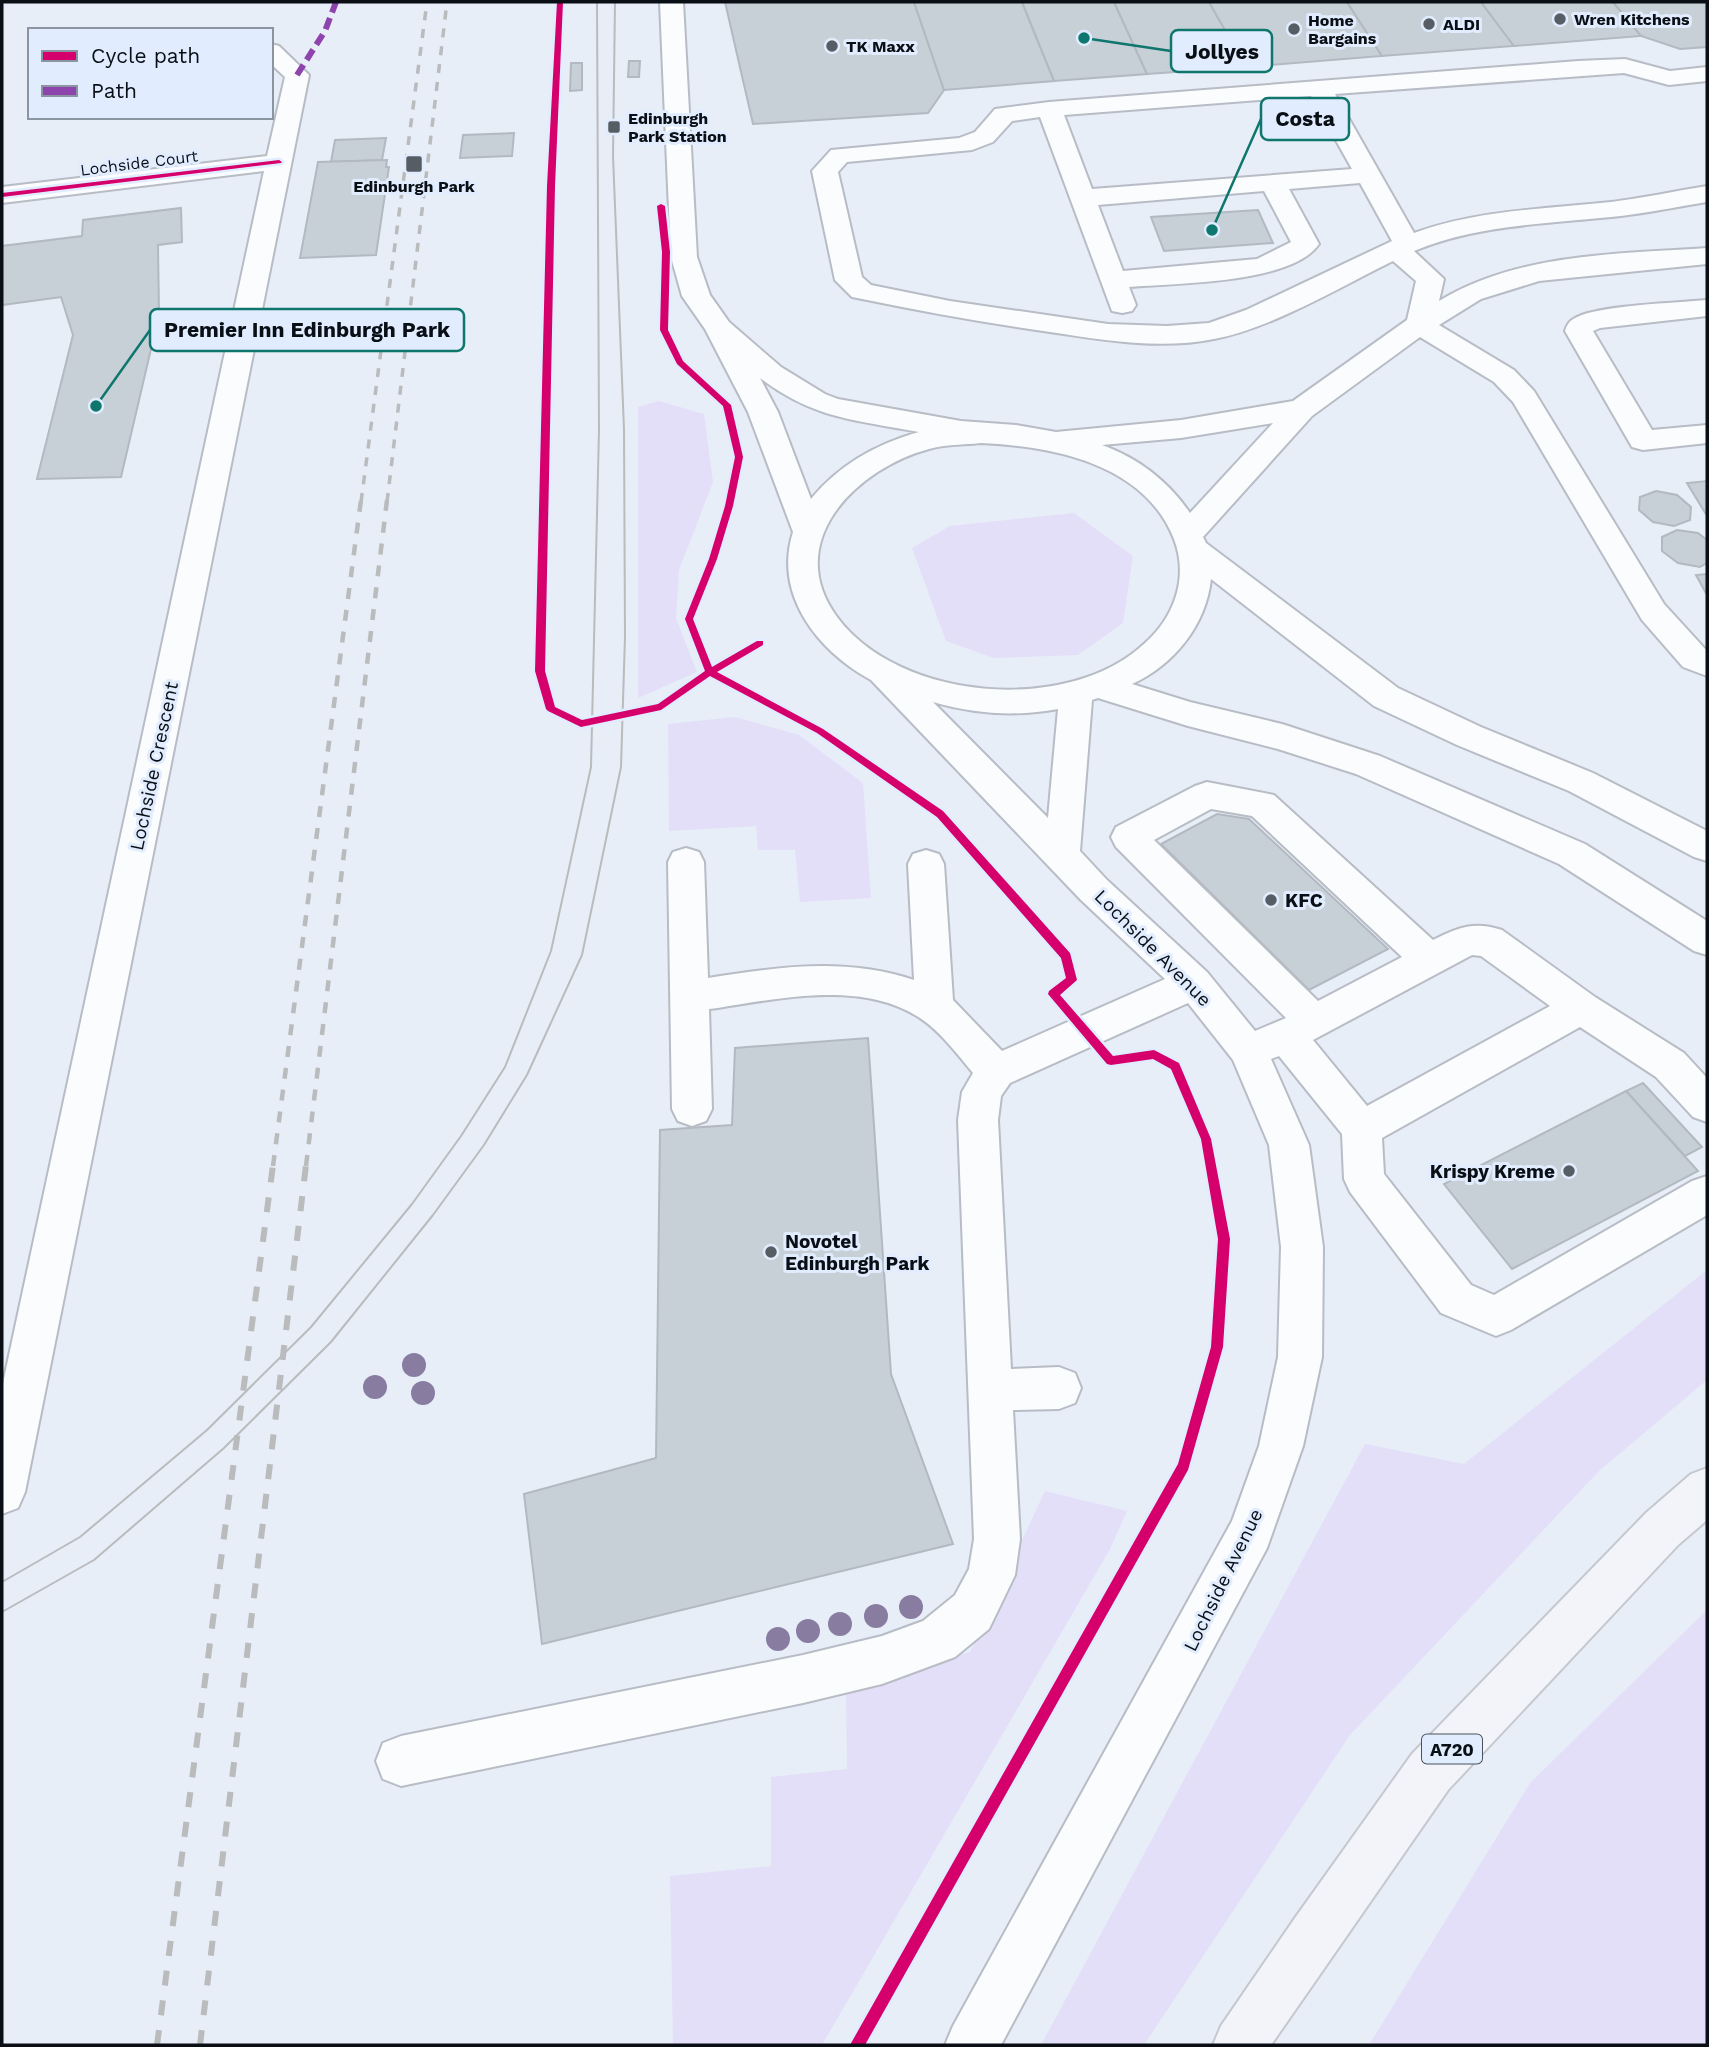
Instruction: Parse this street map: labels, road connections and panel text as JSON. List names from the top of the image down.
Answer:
{
  "streets": {
    "main road": ["A720"],
    "street": ["Lochside Court", "Lochside Crescent", "Lochside Avenue"]
  },
  "crossings": [
    ["Lochside Court", "Lochside Crescent"]
  ],
  "places": {
    "other": [
      "Wren Kitchens",
      "ALDI",
      "Home Bargains",
      "Jollyes",
      "TK Maxx",
      "Costa",
      "Premier Inn Edinburgh Park",
      "KFC",
      "Krispy Kreme",
      "Novotel Edinburgh Park"
    ],
    "transit": ["Edinburgh Park Station", "Edinburgh Park"]
  },
  "legend": ["Cycle path", "Path"]
}
